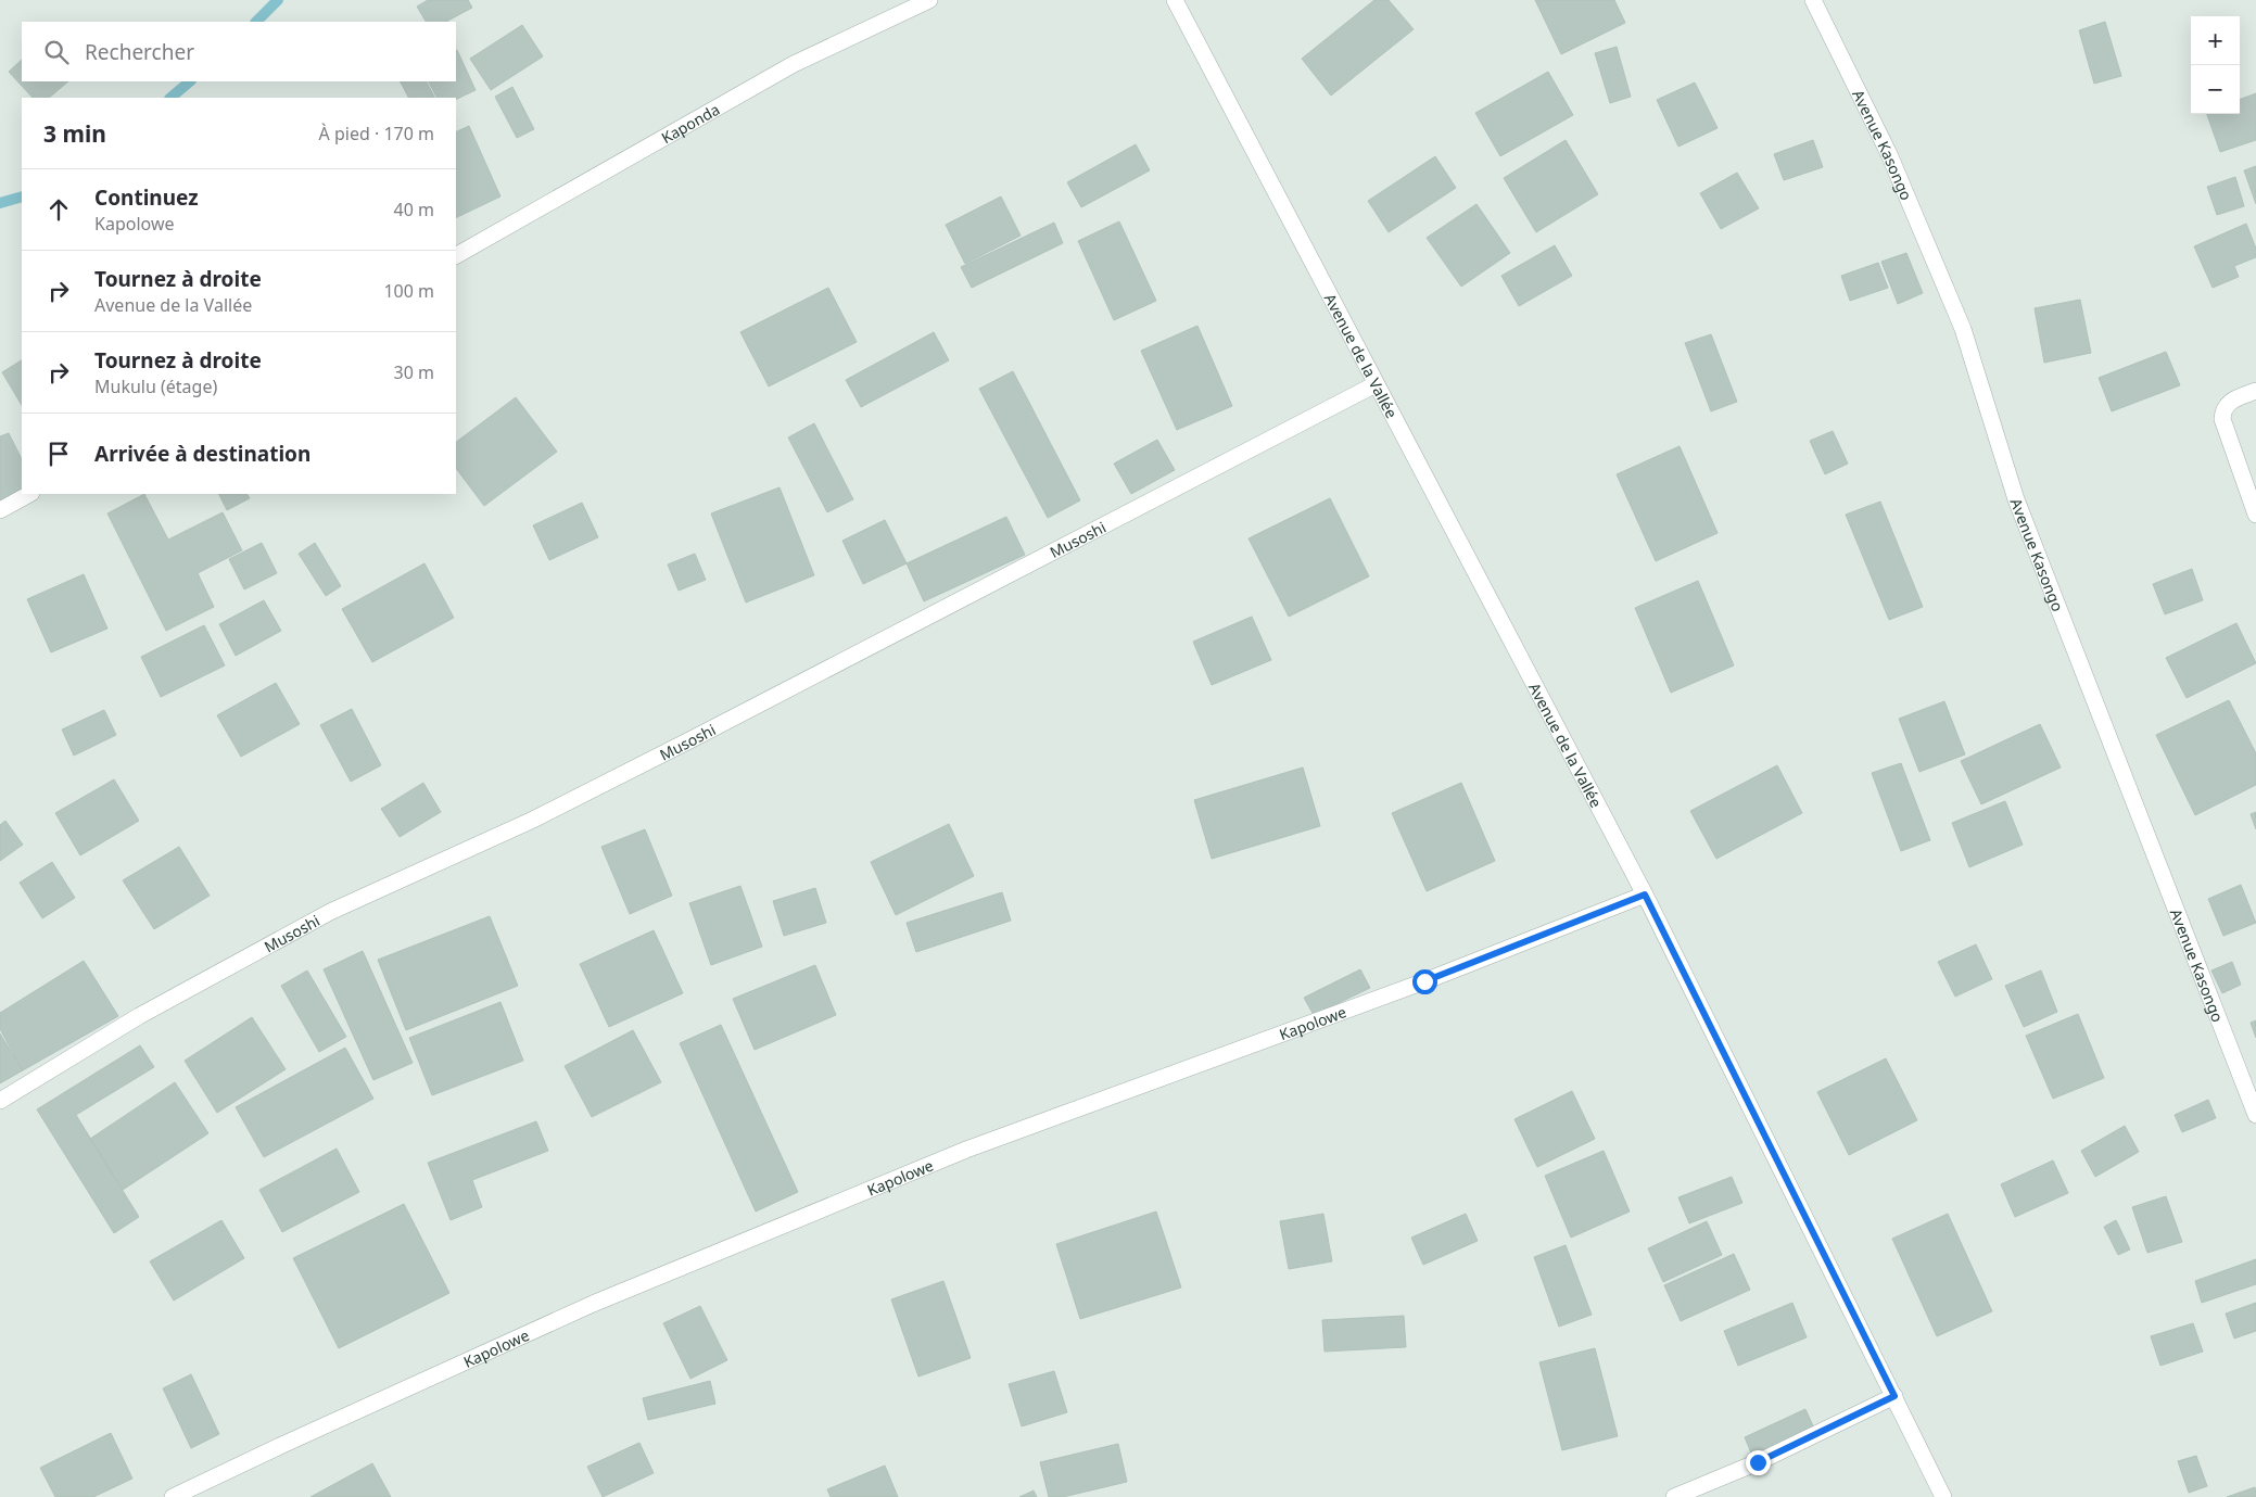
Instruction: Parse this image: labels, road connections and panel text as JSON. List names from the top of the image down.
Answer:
{
  "streets": {
    "street": [
      "Kaponda",
      "Avenue Kasongo",
      "Avenue de la Vallée",
      "Musoshi",
      "Kapolowe"
    ]
  },
  "crossings": [
    ["Avenue de la Vallée", "Musoshi"],
    ["Avenue de la Vallée", "Kapolowe"]
  ],
  "page": {
    "map_buttons": ["+", "−"],
    "search": "Rechercher",
    "heading": ["3 min", "À pied · 170 m"],
    "list": [
      ["Continuez", "Kapolowe", "40 m"],
      ["Tournez à droite", "Avenue de la Vallée", "100 m"],
      ["Tournez à droite", "Mukulu (étage)", "30 m"],
      "Arrivée à destination"
    ]
  }
}
